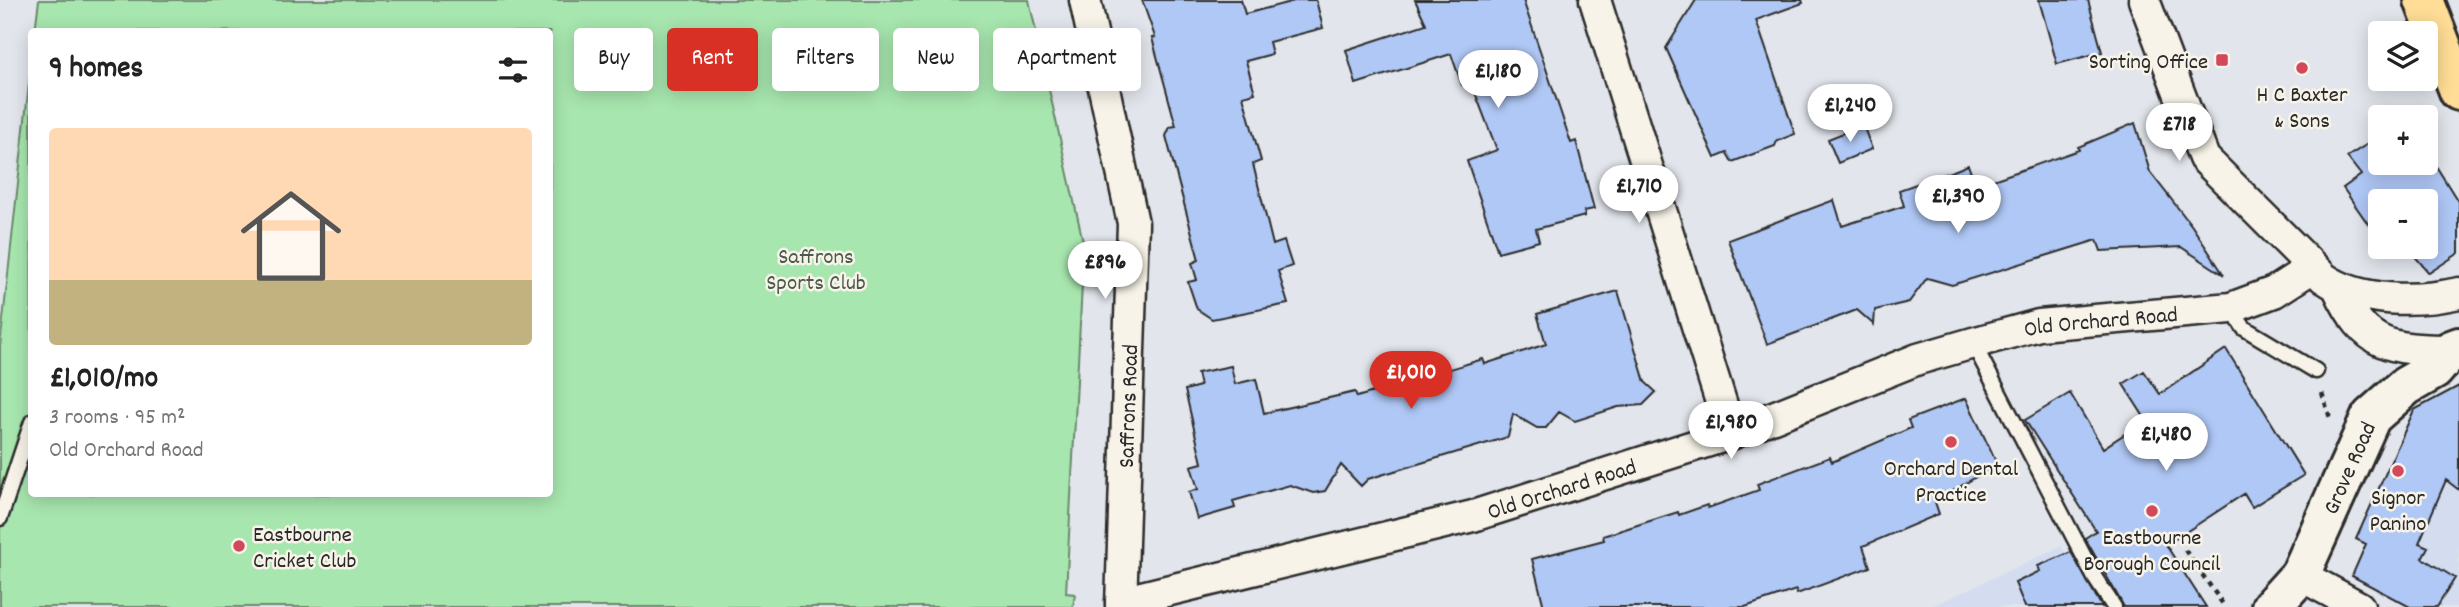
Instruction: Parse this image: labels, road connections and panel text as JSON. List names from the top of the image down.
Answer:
{
  "streets": {
    "street": ["Old Orchard Road", "Saffrons Road", "Grove Road"]
  },
  "crossings": [
    ["Old Orchard Road", "Saffrons Road"]
  ],
  "parks": ["Saffrons Sports Club"],
  "places": {
    "transit": ["Sorting Office"],
    "other": [
      "H C Baxter & Sons",
      "Orchard Dental Practice",
      "Signor Panino",
      "Eastbourne Borough Council",
      "Eastbourne Cricket Club"
    ]
  },
  "page": {
    "map_buttons": ["+", "−"],
    "chip": [
      "Buy",
      "Rent",
      "Filters",
      "New",
      "Apartment"
    ],
    "heading": "9 homes",
    "price": [
      "£1,180",
      "£1,240",
      "£718",
      "£1,710",
      "£1,390",
      "£896",
      "£1,010",
      "£1,980",
      "£1,480"
    ],
    "list": [
      {
        "name": "£1,010/mo",
        "note": "3 rooms · 95 m² · Old Orchard Road"
      }
    ]
  }
}
